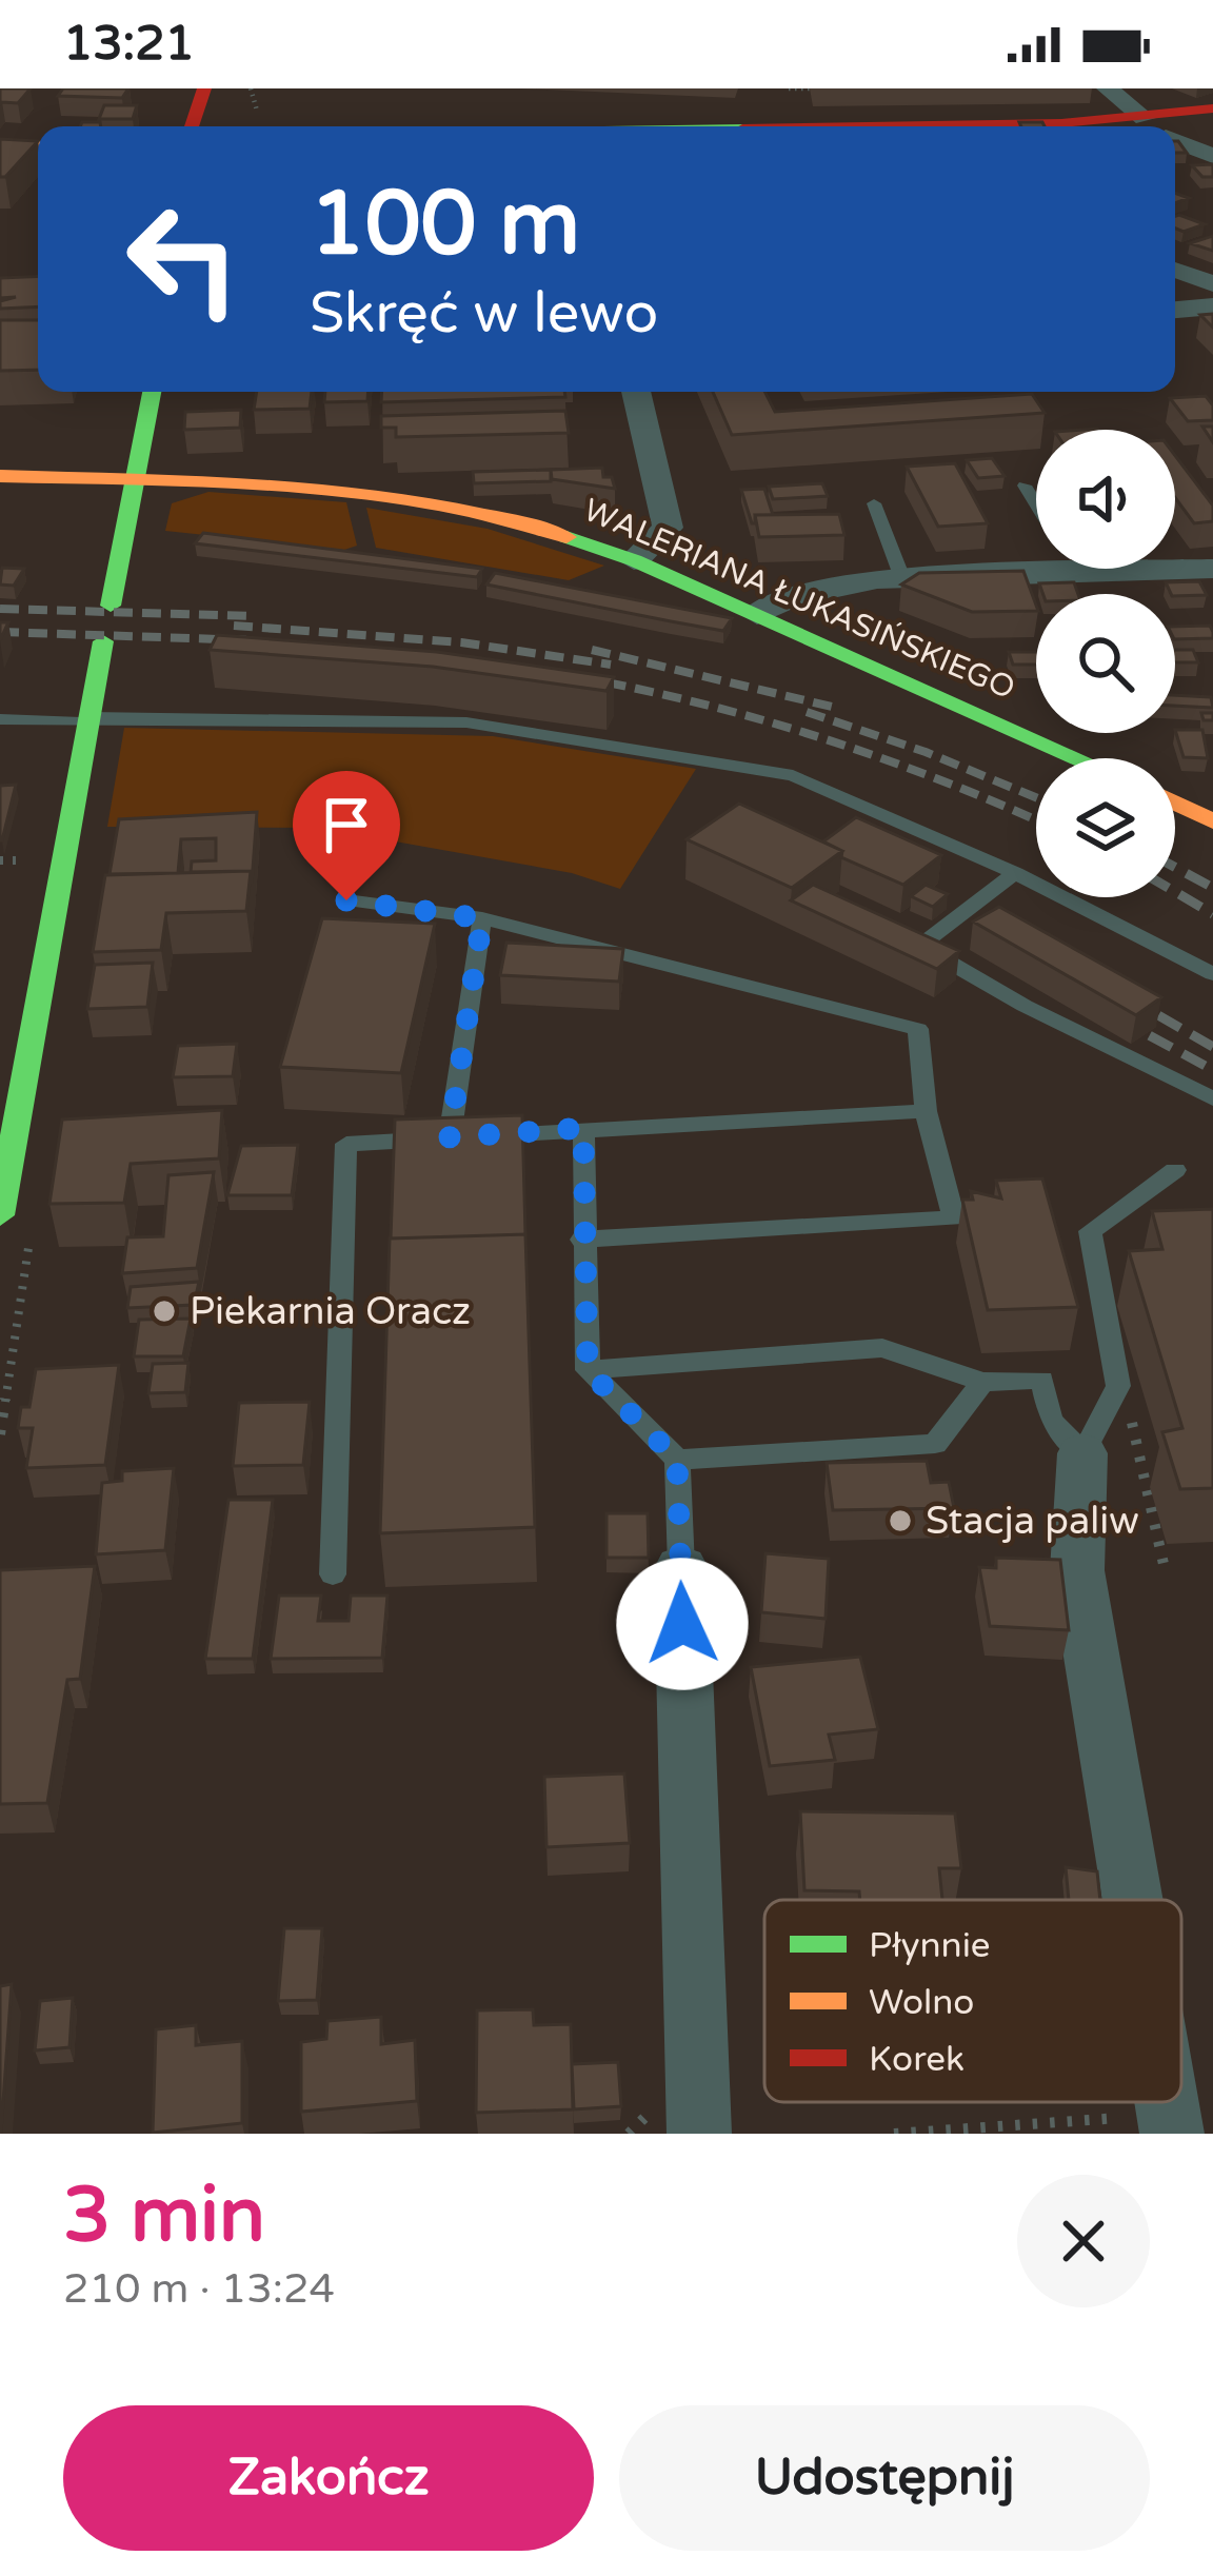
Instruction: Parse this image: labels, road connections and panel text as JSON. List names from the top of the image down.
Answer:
{
  "streets": {
    "street": ["WALERIANA ŁUKASIŃSKIEGO"]
  },
  "places": ["Piekarnia Oracz", "Stacja paliw"],
  "legend": ["Płynnie", "Wolno", "Korek"],
  "page": {
    "status": "13:21",
    "turn": ["100 m", "Skręć w lewo"],
    "heading": ["3 min", "210 m · 13:24"],
    "buttons": ["Zakończ", "Udostępnij"]
  }
}
